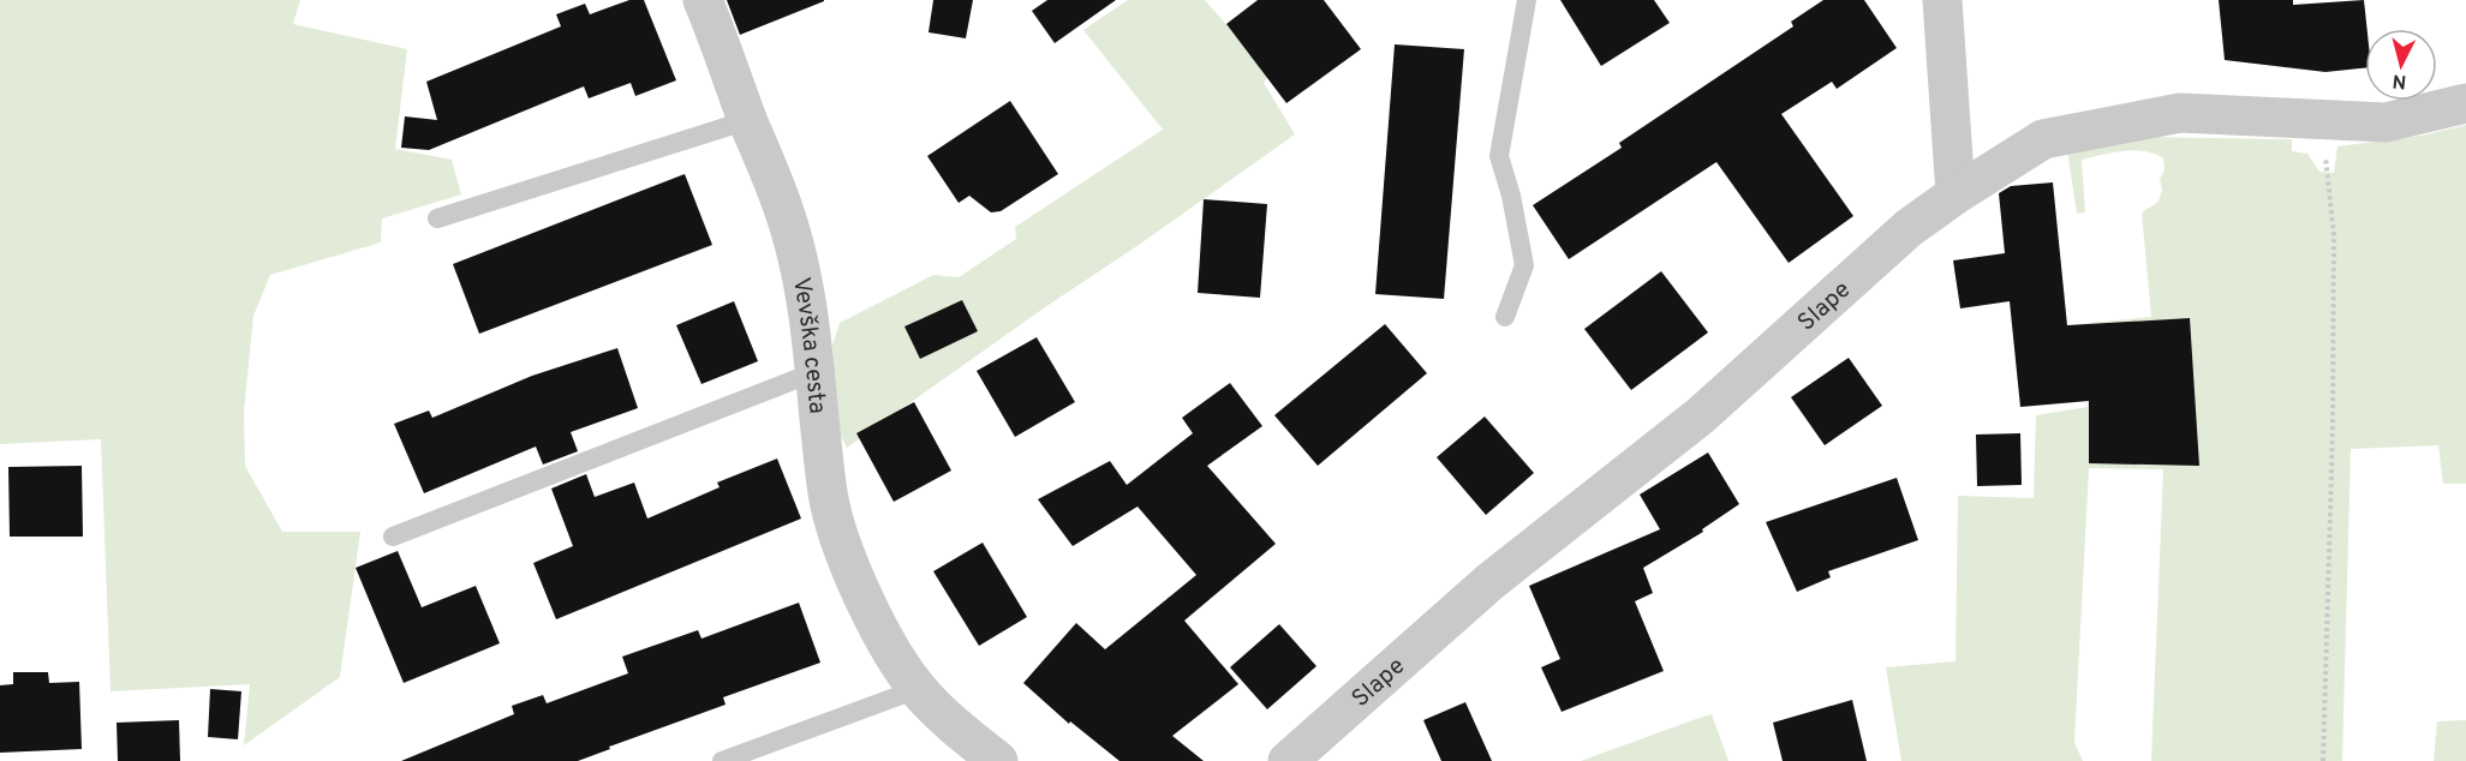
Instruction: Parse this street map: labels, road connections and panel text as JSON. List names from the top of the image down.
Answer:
{
  "streets": {
    "street": ["Slape", "Vevška cesta"]
  },
  "north": "bottom"
}
